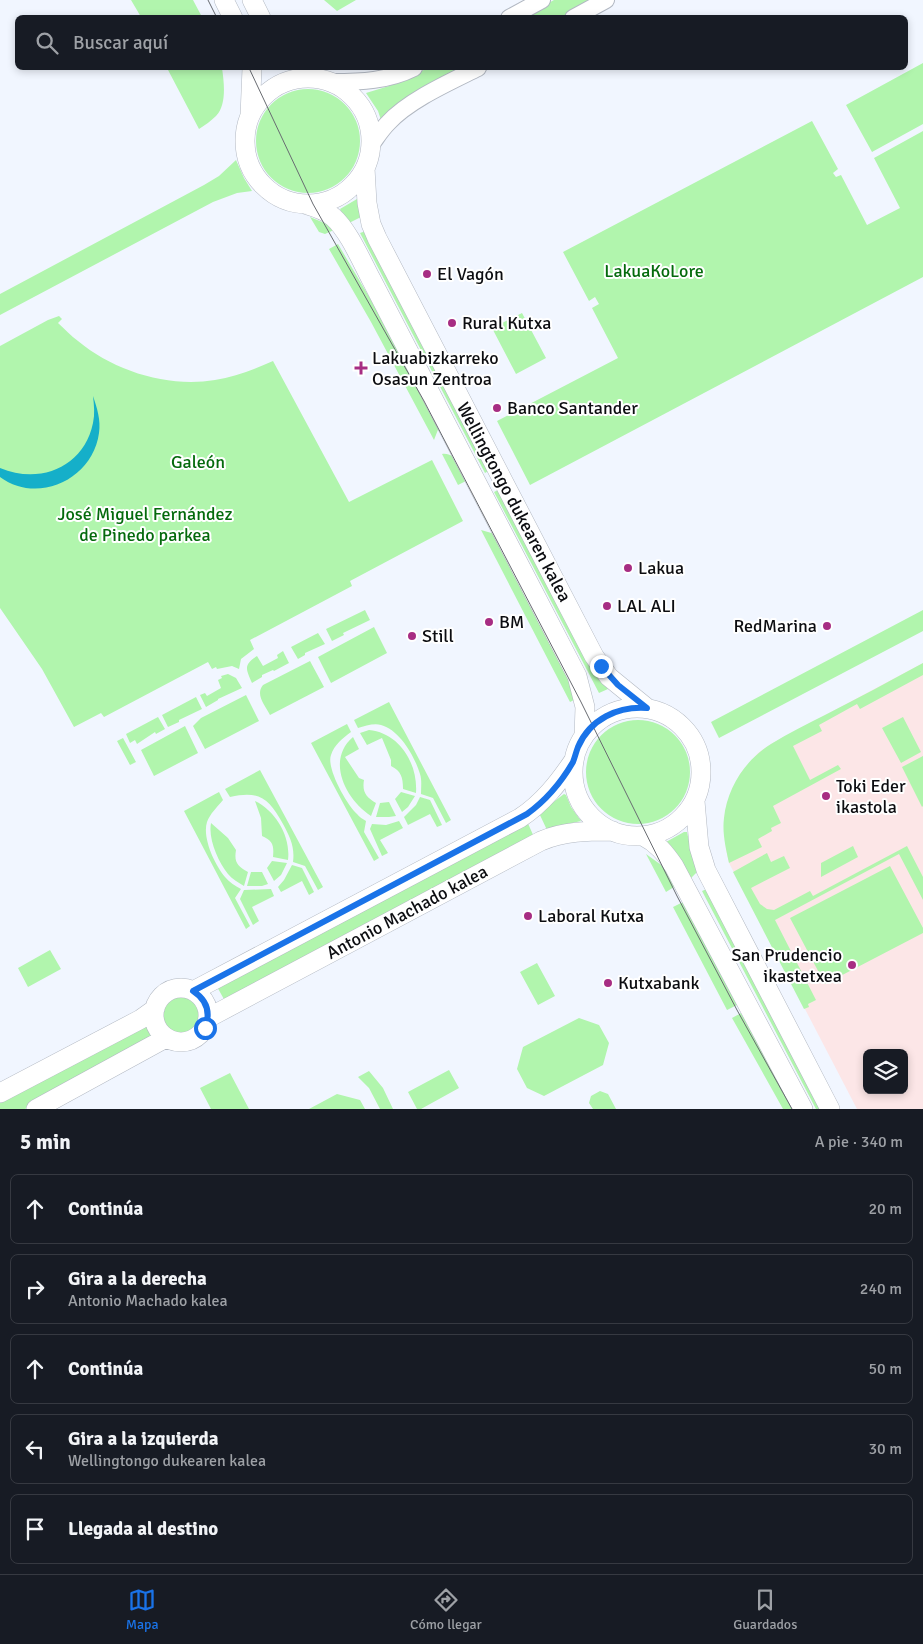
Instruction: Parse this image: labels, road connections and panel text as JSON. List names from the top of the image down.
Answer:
{
  "streets": {
    "main road": ["Wellingtongo dukearen kalea", "Antonio Machado kalea"]
  },
  "crossings": [
    ["Wellingtongo dukearen kalea", "Antonio Machado kalea"]
  ],
  "parks": ["LakuaKoLore", "Galeón", "José Miguel Fernández de Pinedo parkea"],
  "places": {
    "other": [
      "El Vagón",
      "Rural Kutxa",
      "Banco Santander",
      "Lakua",
      "LAL ALI",
      "BM",
      "RedMarina",
      "Still",
      "Toki Eder ikastola",
      "Laboral Kutxa",
      "San Prudencio ikastetxea",
      "Kutxabank"
    ],
    "health": ["Lakuabizkarreko Osasun Zentroa"]
  },
  "page": {
    "search": "Buscar aquí",
    "heading": ["5 min", "A pie · 340 m"],
    "list": [
      ["Continúa", "20 m"],
      ["Gira a la derecha", "Antonio Machado kalea", "240 m"],
      ["Continúa", "50 m"],
      ["Gira a la izquierda", "Wellingtongo dukearen kalea", "30 m"],
      "Llegada al destino"
    ],
    "nav": ["Mapa", "Cómo llegar", "Guardados"]
  }
}
